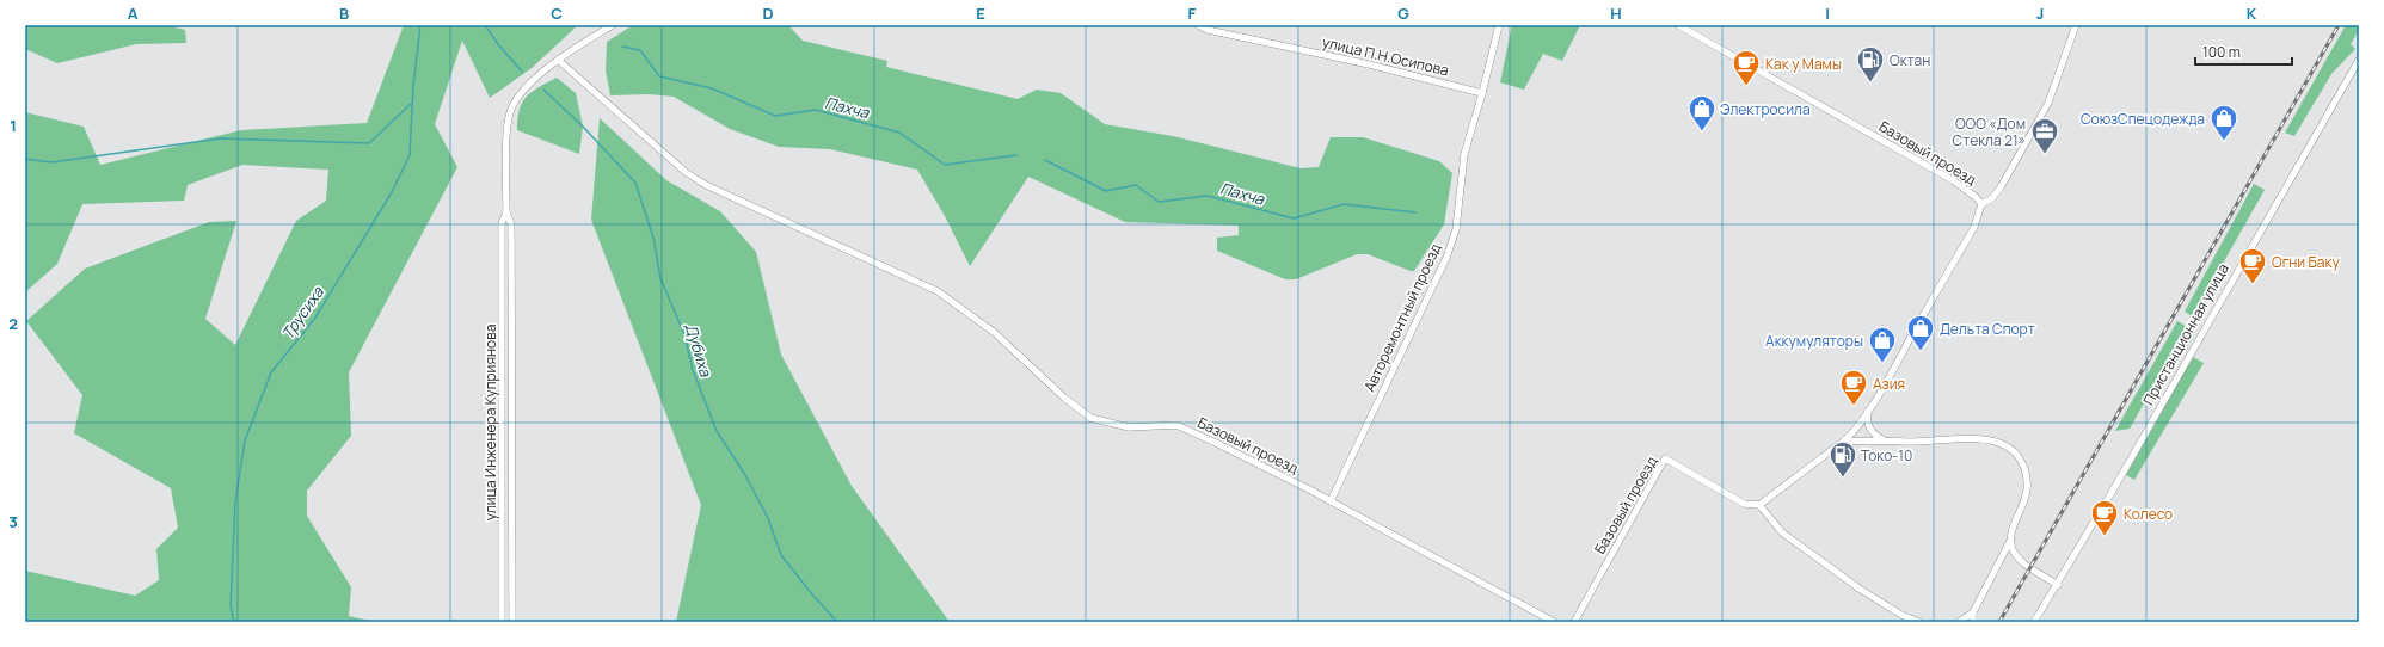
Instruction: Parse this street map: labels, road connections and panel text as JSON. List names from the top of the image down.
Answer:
{
  "streets": {
    "street": [
      "улица П.Н.Осипова",
      "Базовый проезд",
      "Авторемонтный проезд",
      "Пристанционная улица",
      "улица Инженера Куприянова"
    ]
  },
  "crossings": [
    ["улица П.Н.Осипова", "Авторемонтный проезд"],
    ["Базовый проезд", "Авторемонтный проезд"],
    ["Базовый проезд", "улица Инженера Куприянова"]
  ],
  "water": ["Пахча", "Трусиха", "Дубиха"],
  "places": {
    "fuel station": ["Октан", "Токо-10"],
    "cafe": [
      "Как у Мамы",
      "Огни Баку",
      "Азия",
      "Колесо"
    ],
    "shop": [
      "Электросила",
      "СоюзСпецодежда",
      "Дельта Спорт",
      "Аккумуляторы"
    ],
    "office": ["ООО «Дом Стекла 21»"]
  },
  "scale_bar": "100 m",
  "grid": {
    "columns": [
      "A",
      "B",
      "C",
      "D",
      "E",
      "F",
      "G",
      "H",
      "I",
      "J",
      "K"
    ],
    "rows": ["1", "2", "3"]
  }
}
